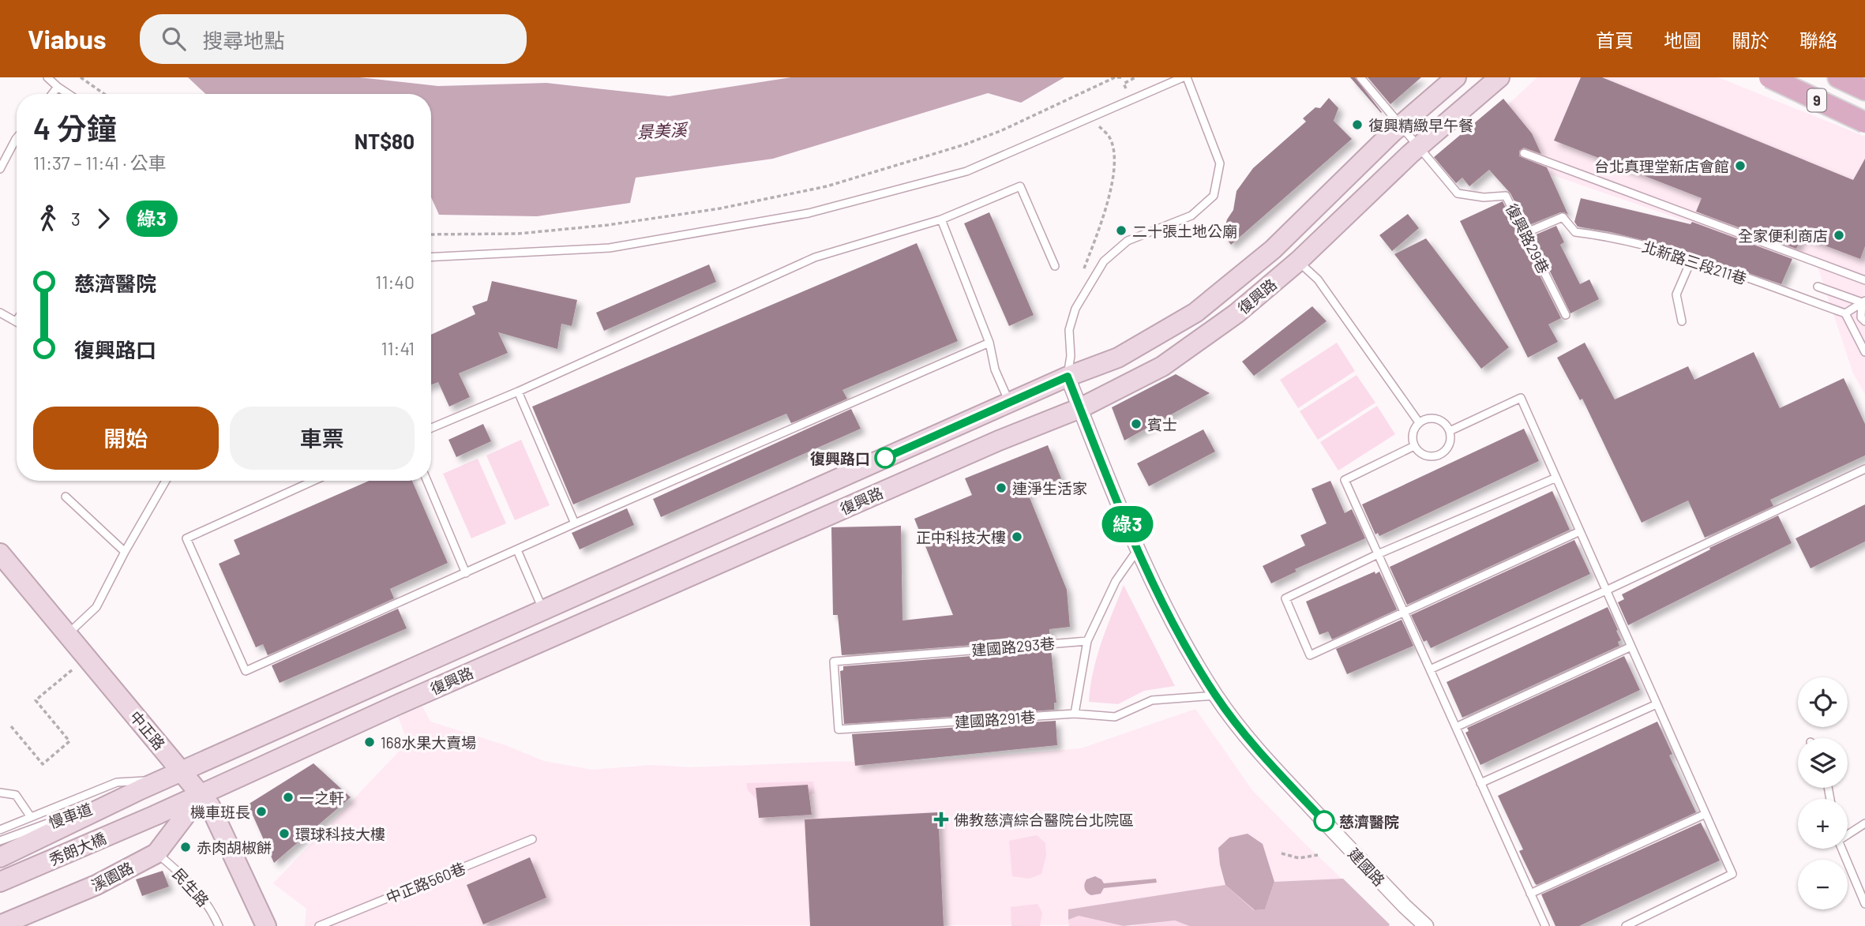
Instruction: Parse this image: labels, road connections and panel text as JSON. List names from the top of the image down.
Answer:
{
  "streets": {
    "main road": [
      "9",
      "復興路",
      "中正路",
      "秀朗大橋",
      "溪園路"
    ],
    "street": ["建國路"],
    "lane": [
      "復興路29巷",
      "北新路三段211巷",
      "建國路293巷",
      "建國路291巷",
      "慢車道",
      "中正路560巷",
      "民生路"
    ]
  },
  "crossings": [
    ["復興路29巷", "北新路三段211巷"],
    ["復興路29巷", "復興路"],
    ["復興路", "中正路"],
    ["復興路", "慢車道"],
    ["復興路", "秀朗大橋"],
    ["復興路", "建國路"],
    ["復興路", "溪園路"],
    ["建國路293巷", "建國路291巷"],
    ["建國路291巷", "建國路"],
    ["中正路", "溪園路"],
    ["慢車道", "秀朗大橋"],
    ["溪園路", "民生路"]
  ],
  "water": ["景美溪"],
  "places": {
    "other": [
      "復興精緻早午餐",
      "台北真理堂新店會館",
      "二十張土地公廟",
      "全家便利商店",
      "賓士",
      "復興路口",
      "連淨生活家",
      "正中科技大樓",
      "168水果大賣場",
      "一之軒",
      "機車班長",
      "慈濟醫院",
      "環球科技大樓",
      "赤肉胡椒餅"
    ],
    "health": ["佛教慈濟綜合醫院台北院區"]
  },
  "lines": ["bus line 綠3"],
  "page": {
    "header": "Viabus",
    "search": "搜尋地點",
    "nav": [
      "首頁",
      "地圖",
      "關於",
      "聯絡"
    ],
    "on_map": "綠3",
    "heading": ["4 分鐘", "11:37 – 11:41 · 公車", "NT$80"],
    "legs": ["3", "綠3"],
    "list": [
      {
        "name": "慈濟醫院",
        "value": "11:40"
      },
      {
        "name": "復興路口",
        "value": "11:41"
      }
    ],
    "buttons": ["開始", "車票"],
    "map_buttons": ["+", "−"]
  }
}
